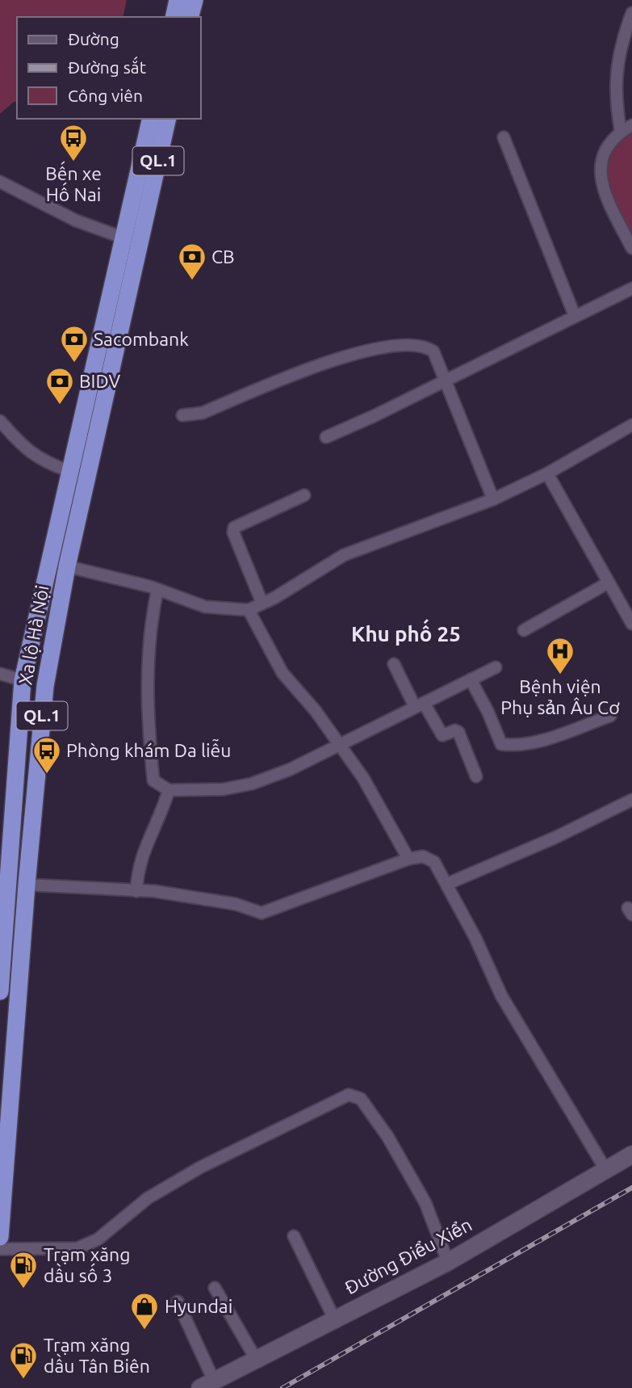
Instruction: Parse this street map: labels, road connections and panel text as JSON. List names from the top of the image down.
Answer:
{
  "streets": {
    "highway": ["QL.1", "Xa lộ Hà Nội"],
    "street": ["Đường Điểu Xiển"]
  },
  "districts": ["Khu phố 25"],
  "places": {
    "bus stop": ["Bến xe Hố Nai", "Phòng khám Da liễu"],
    "bank": ["CB", "Sacombank", "BIDV"],
    "hospital": ["Bệnh viện Phụ sản Âu Cơ"],
    "fuel station": ["Trạm xăng dầu số 3", "Trạm xăng dầu Tân Biên"],
    "shop": ["Hyundai"]
  },
  "legend": ["Đường", "Đường sắt", "Công viên"]
}
